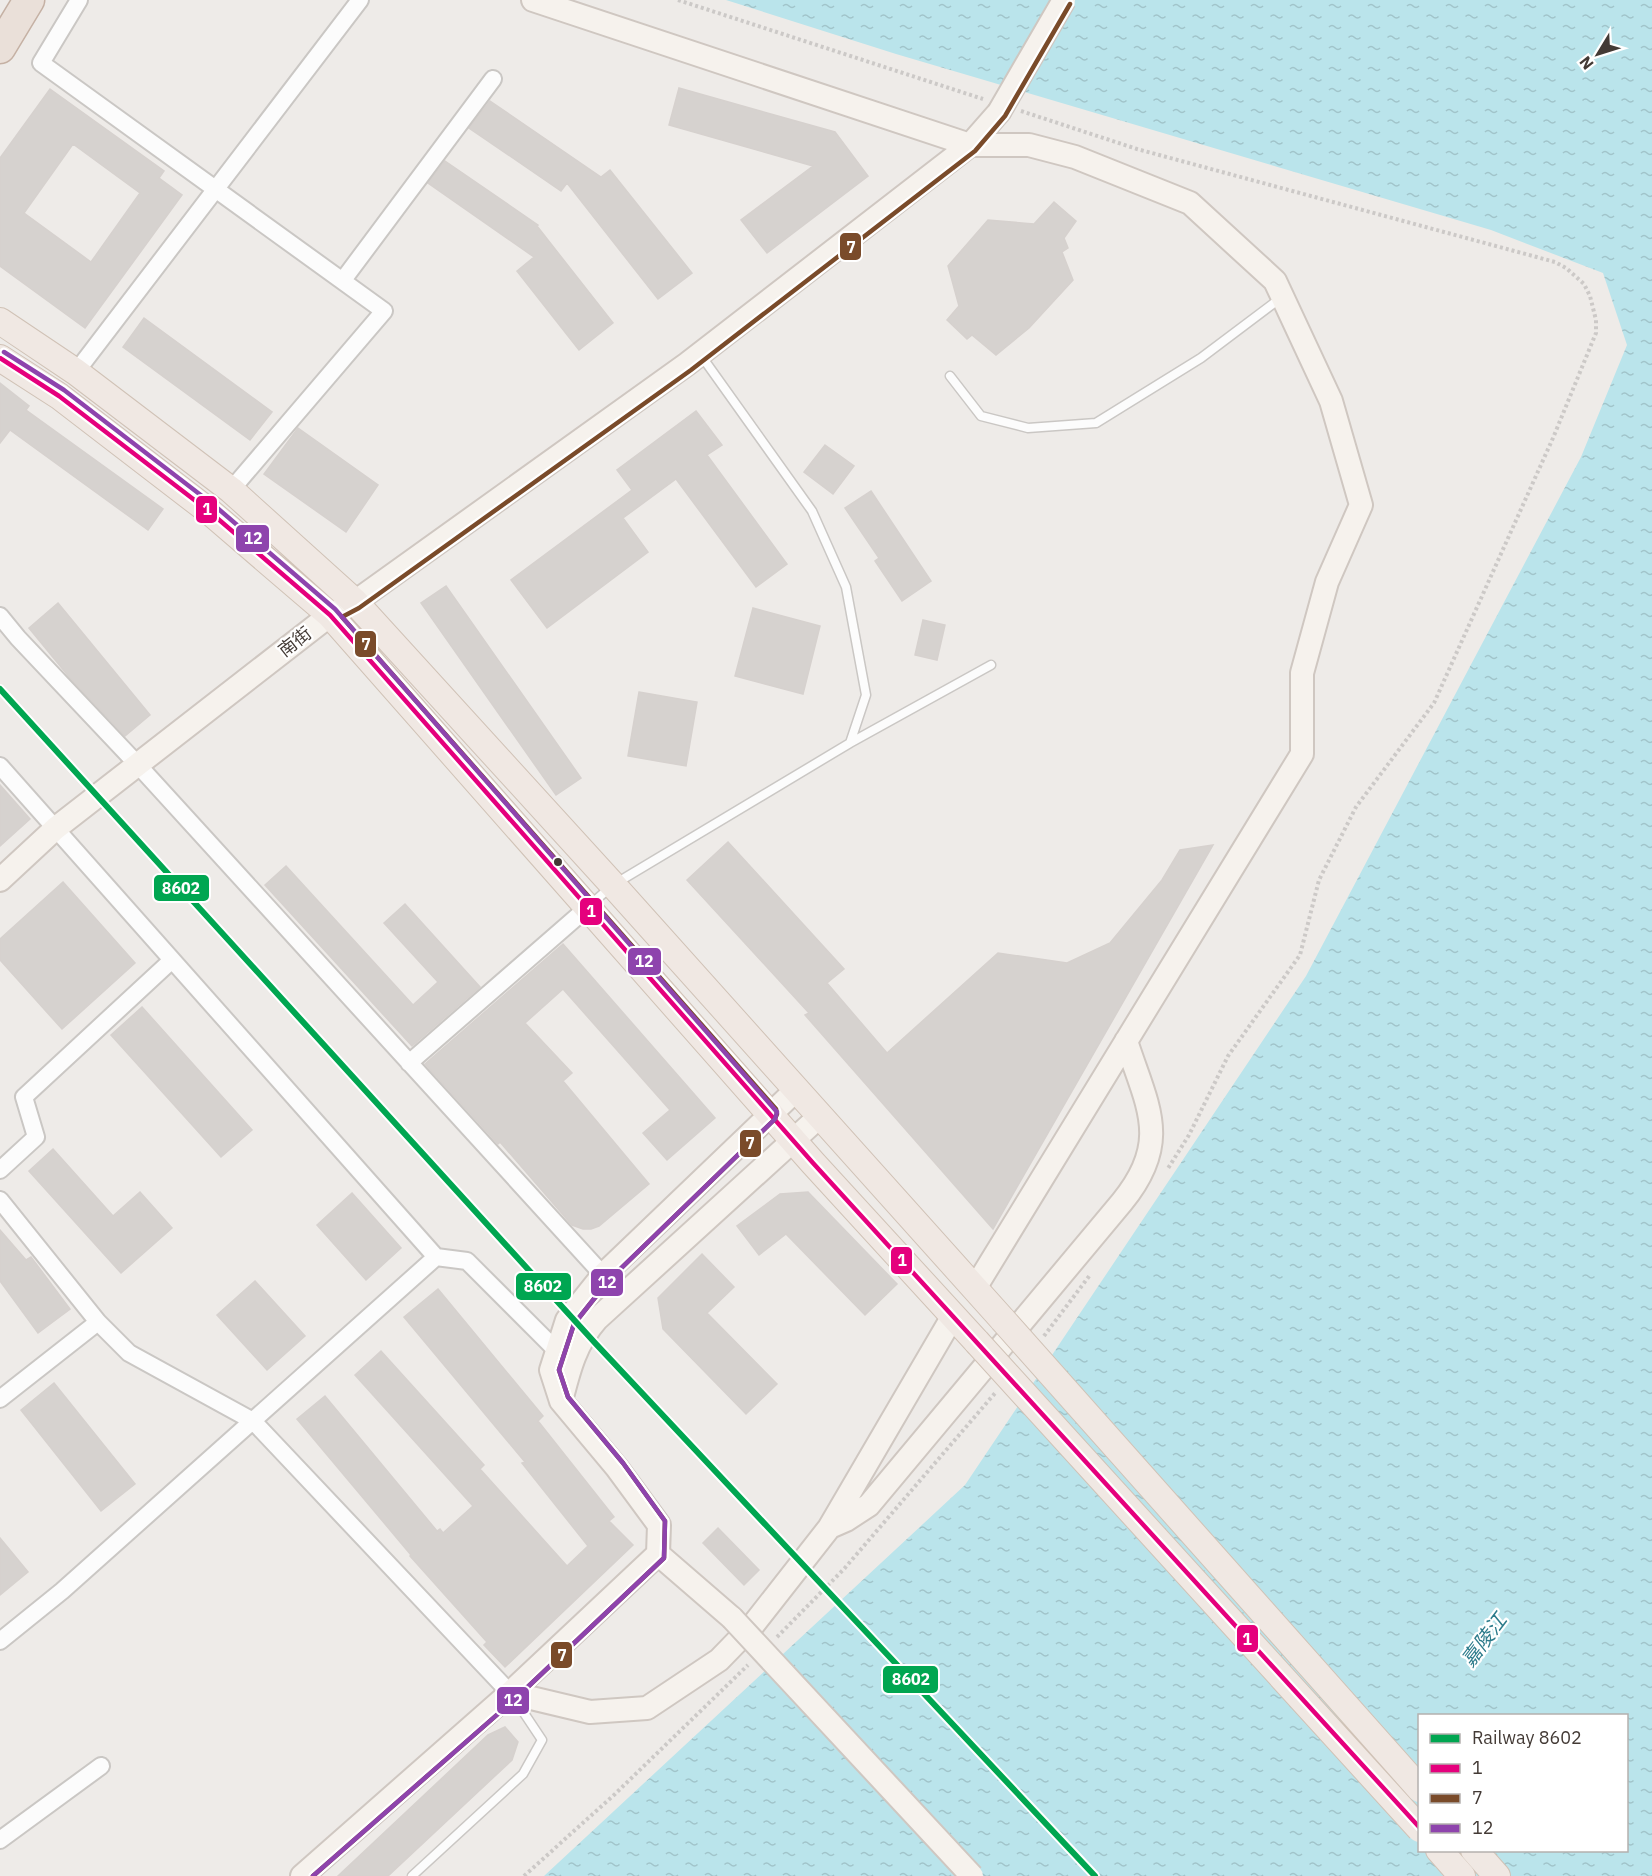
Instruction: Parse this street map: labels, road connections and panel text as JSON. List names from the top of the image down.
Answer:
{
  "streets": {
    "street": ["南街"]
  },
  "water": ["嘉陵江"],
  "lines": [
    "transit line 7",
    "transit line 12",
    "transit line 1",
    "rail line 8602"
  ],
  "legend": [
    "Railway 8602",
    "1",
    "7",
    "12"
  ],
  "north": "bottom left"
}
